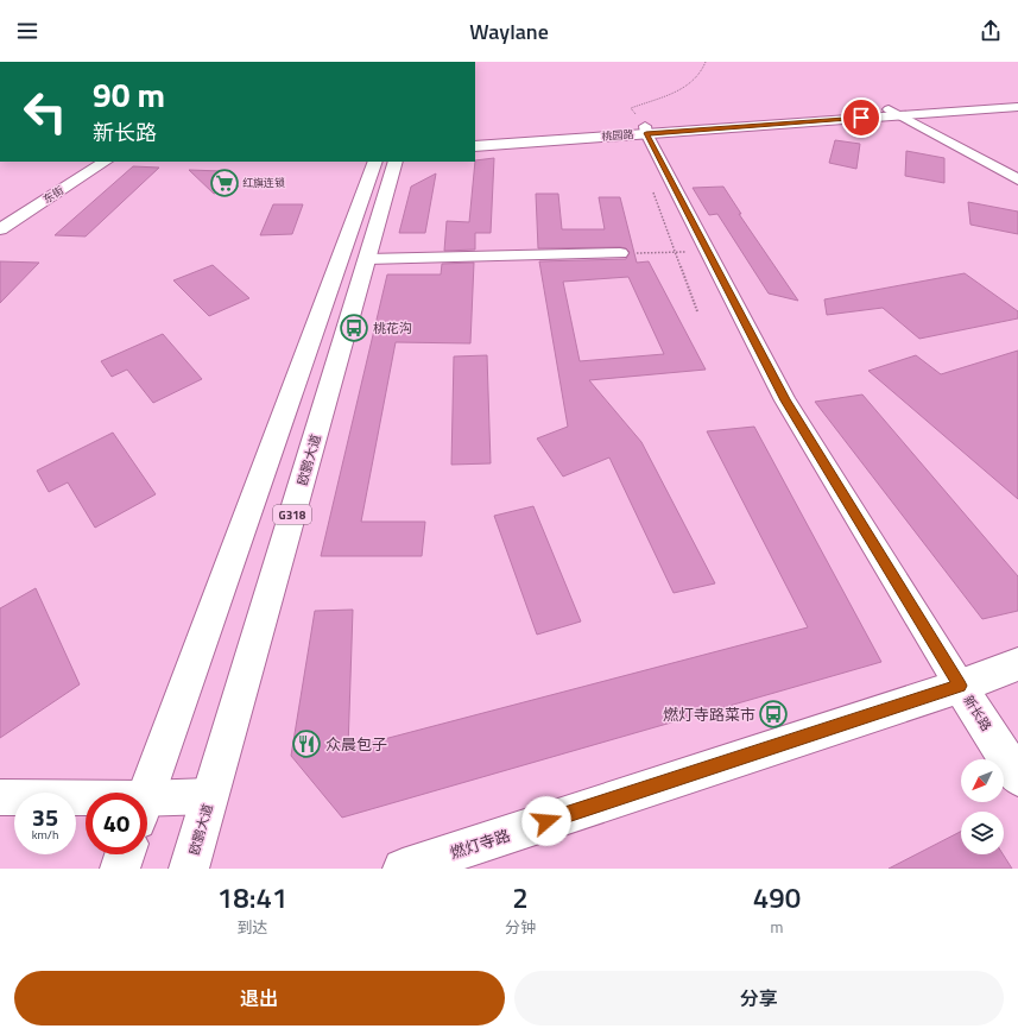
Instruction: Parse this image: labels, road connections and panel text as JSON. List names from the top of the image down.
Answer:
{
  "streets": {
    "main road": [
      "桃园路",
      "欧鹏大道",
      "G318",
      "新长路",
      "燃灯寺路"
    ],
    "street": ["东街"]
  },
  "crossings": [
    ["桃园路", "新长路"],
    ["新长路", "燃灯寺路"]
  ],
  "places": {
    "supermarket": ["红旗连锁"],
    "bus stop": ["桃花沟", "燃灯寺路菜市"],
    "restaurant": ["众晨包子"]
  },
  "north": "bottom left",
  "page": {
    "header": "Waylane",
    "turn": ["90 m", "新长路"],
    "speed": "35 km/h",
    "limit": "40",
    "eta": [
      "18:41",
      "到达",
      "2",
      "分钟",
      "490",
      "m"
    ],
    "buttons": ["退出", "分享"]
  }
}
